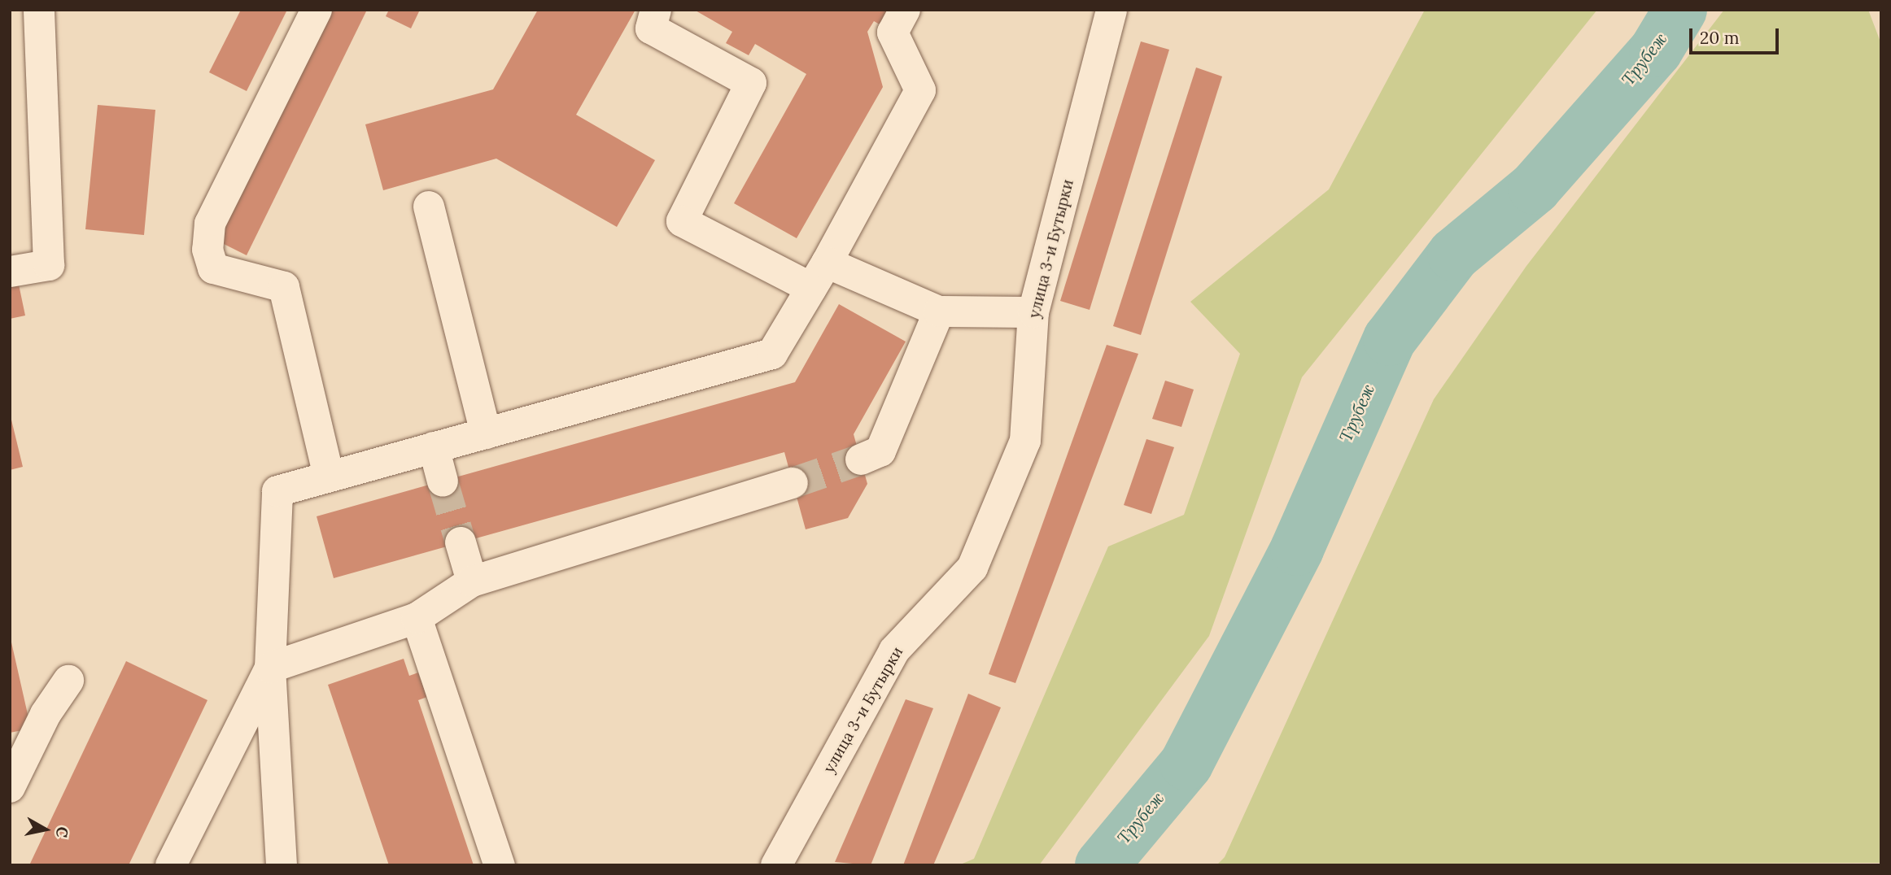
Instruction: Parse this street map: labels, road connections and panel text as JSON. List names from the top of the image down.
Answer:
{
  "streets": {
    "street": ["улица 3-и Бутырки"]
  },
  "water": ["Трубеж"],
  "scale_bar": "20 m",
  "north": "right"
}
